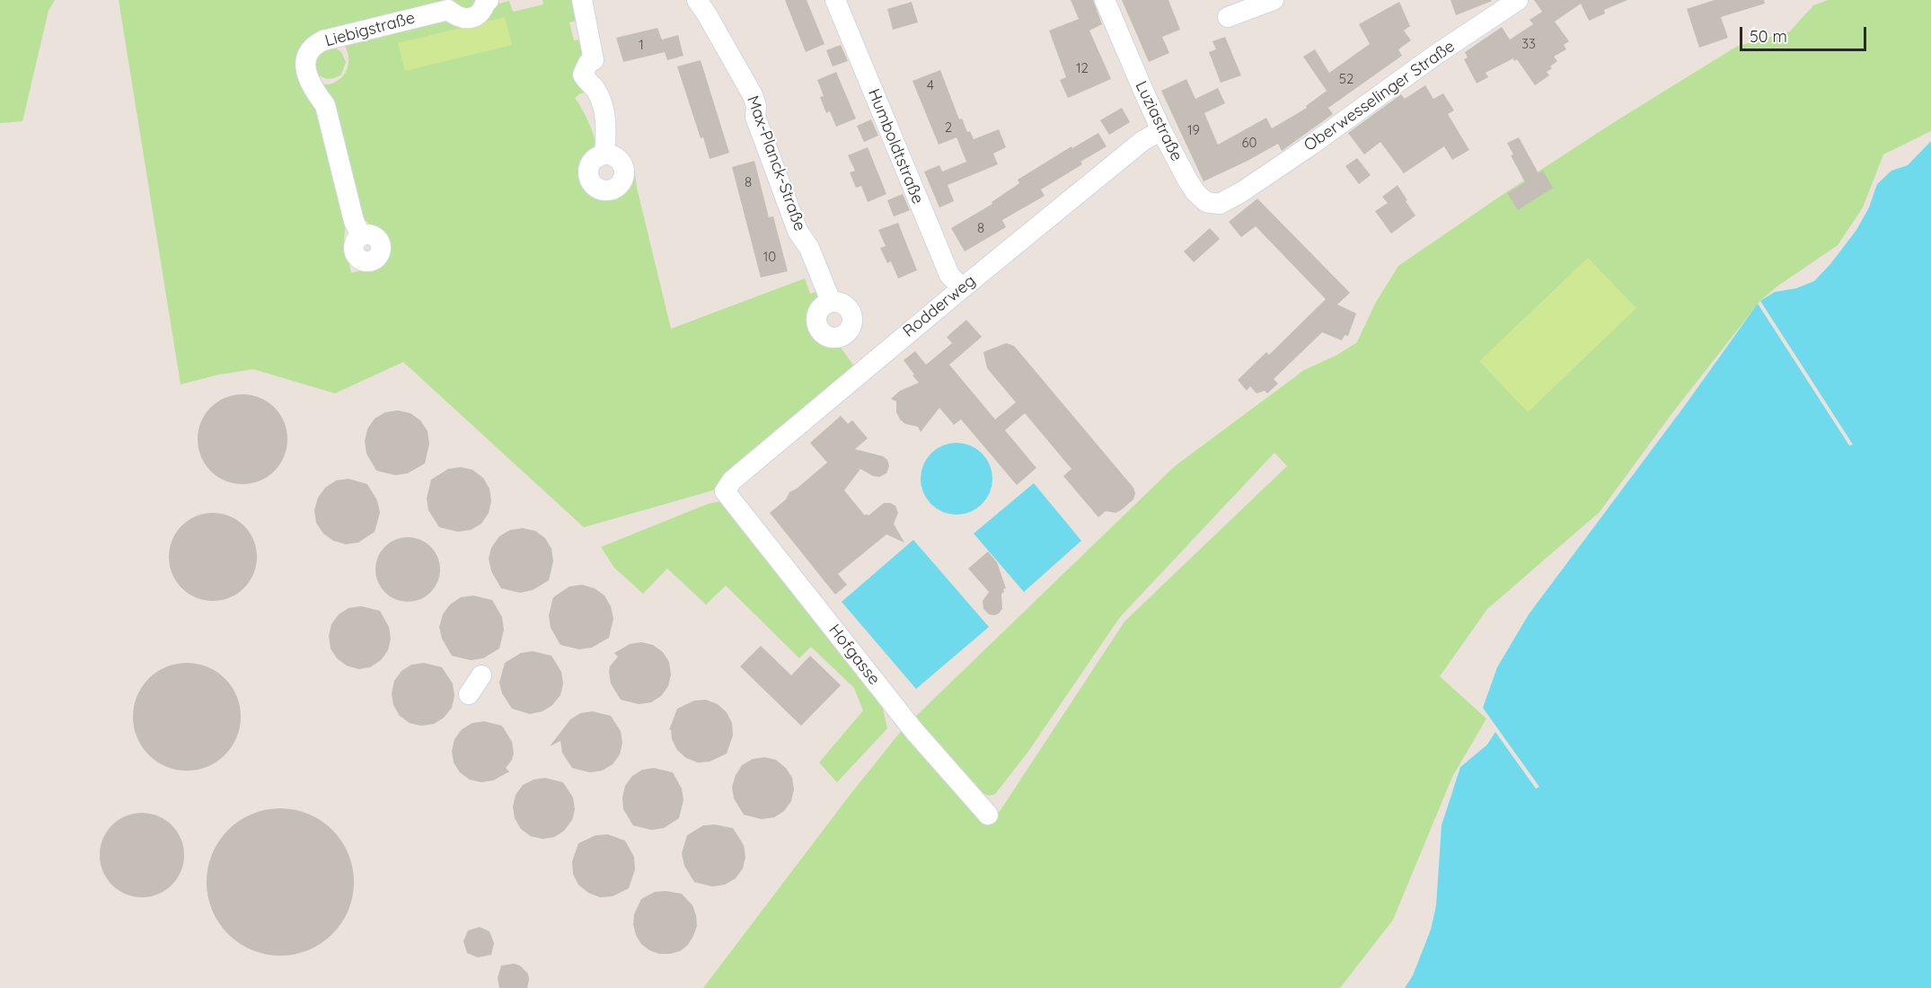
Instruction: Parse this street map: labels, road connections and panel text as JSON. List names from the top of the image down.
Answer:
{
  "streets": {
    "street": [
      "Liebigstraße",
      "Oberwesselinger Straße",
      "Luziastraße",
      "Humboldtstraße",
      "Max-Planck-Straße",
      "Rodderweg",
      "Hofgasse"
    ]
  },
  "crossings": [
    ["Oberwesselinger Straße", "Luziastraße"],
    ["Luziastraße", "Rodderweg"],
    ["Humboldtstraße", "Rodderweg"],
    ["Rodderweg", "Hofgasse"]
  ],
  "house_numbers": [
    "33",
    "1",
    "12",
    "52",
    "4",
    "2",
    "19",
    "60",
    "8",
    "8",
    "10"
  ],
  "scale_bar": "50 m"
}
